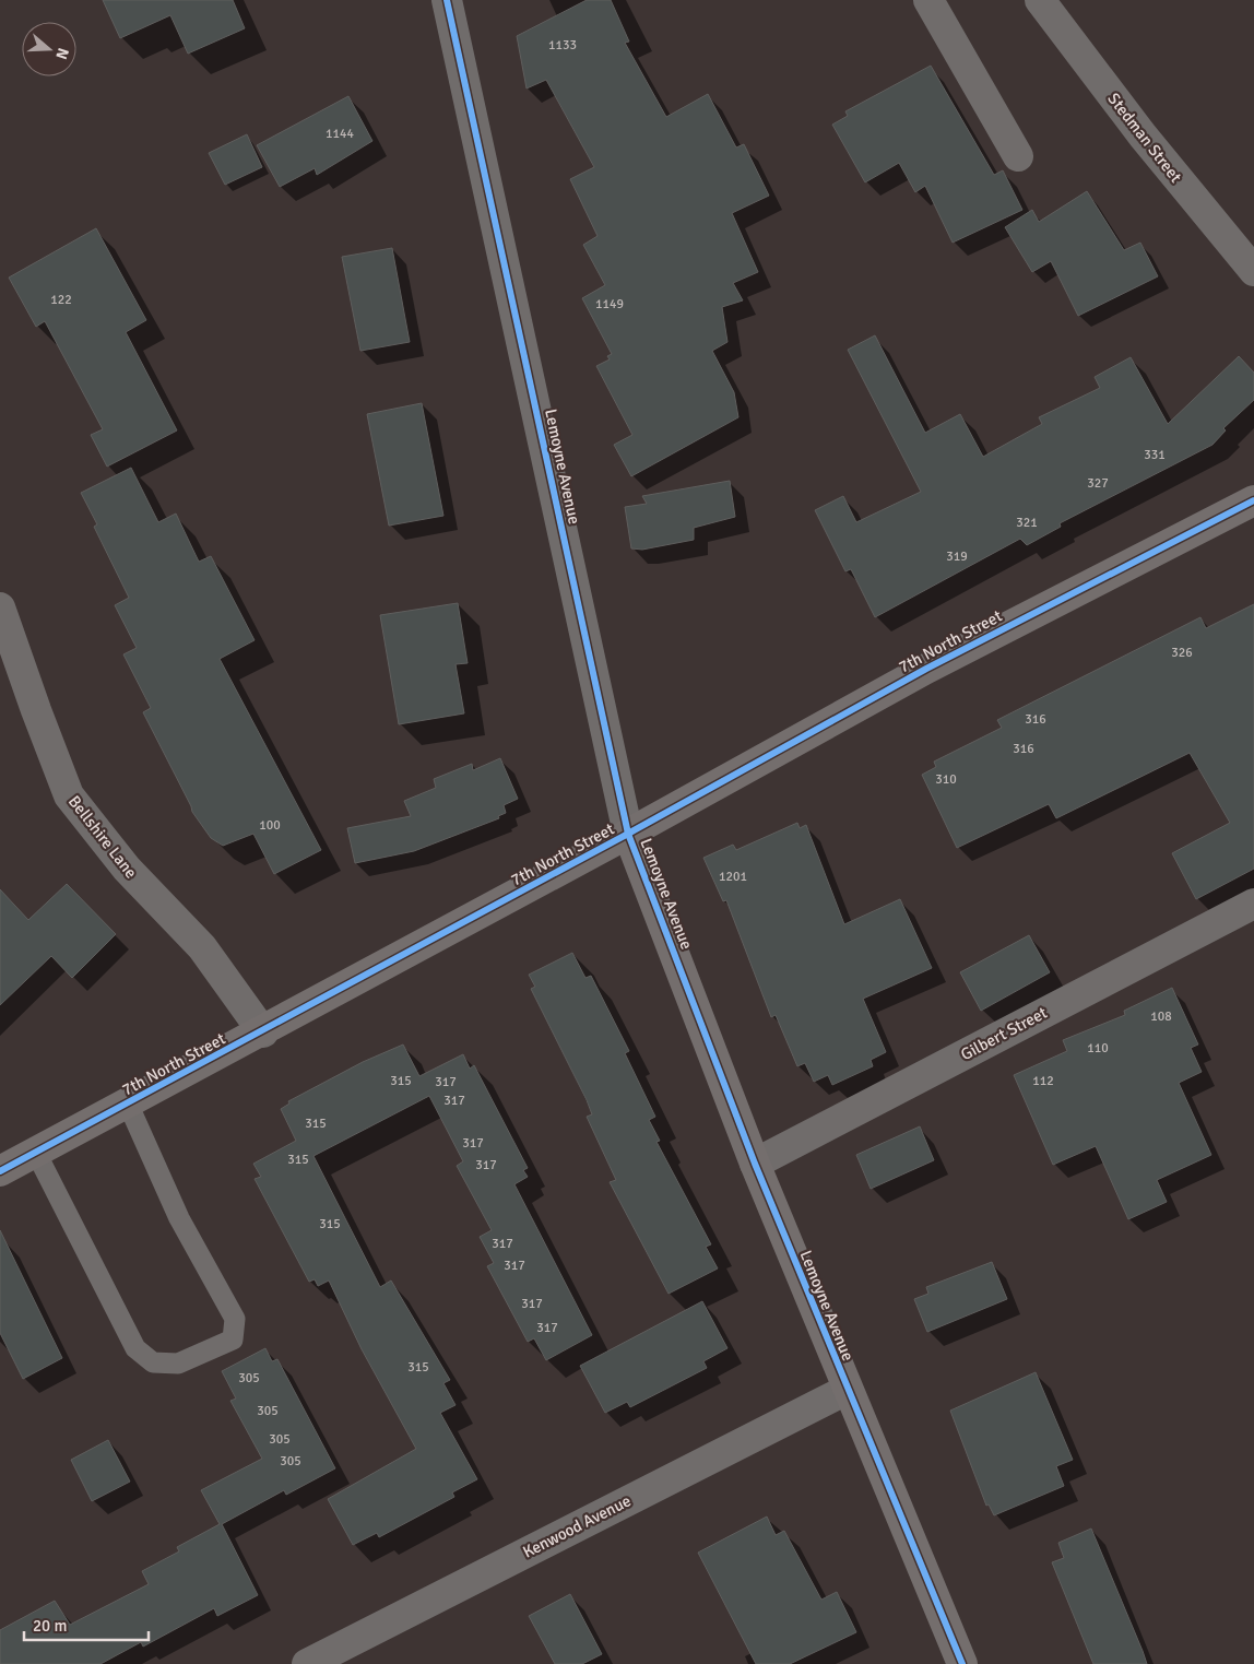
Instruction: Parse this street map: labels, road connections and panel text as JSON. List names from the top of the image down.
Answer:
{
  "streets": {
    "street": [
      "Stedman Street",
      "Lemoyne Avenue",
      "7th North Street",
      "Bellshire Lane",
      "Gilbert Street",
      "Kenwood Avenue"
    ]
  },
  "crossings": [
    ["Lemoyne Avenue", "7th North Street"],
    ["Lemoyne Avenue", "Gilbert Street"],
    ["Lemoyne Avenue", "Kenwood Avenue"],
    ["7th North Street", "Bellshire Lane"]
  ],
  "house_numbers": [
    "1133",
    "1144",
    "122",
    "1149",
    "331",
    "327",
    "321",
    "319",
    "326",
    "316",
    "316",
    "310",
    "100",
    "1201",
    "108",
    "110",
    "315",
    "112",
    "317",
    "317",
    "315",
    "317",
    "315",
    "317",
    "315",
    "317",
    "317",
    "317",
    "317",
    "315",
    "305",
    "305",
    "305",
    "305"
  ],
  "scale_bar": "20 m",
  "north": "right"
}
